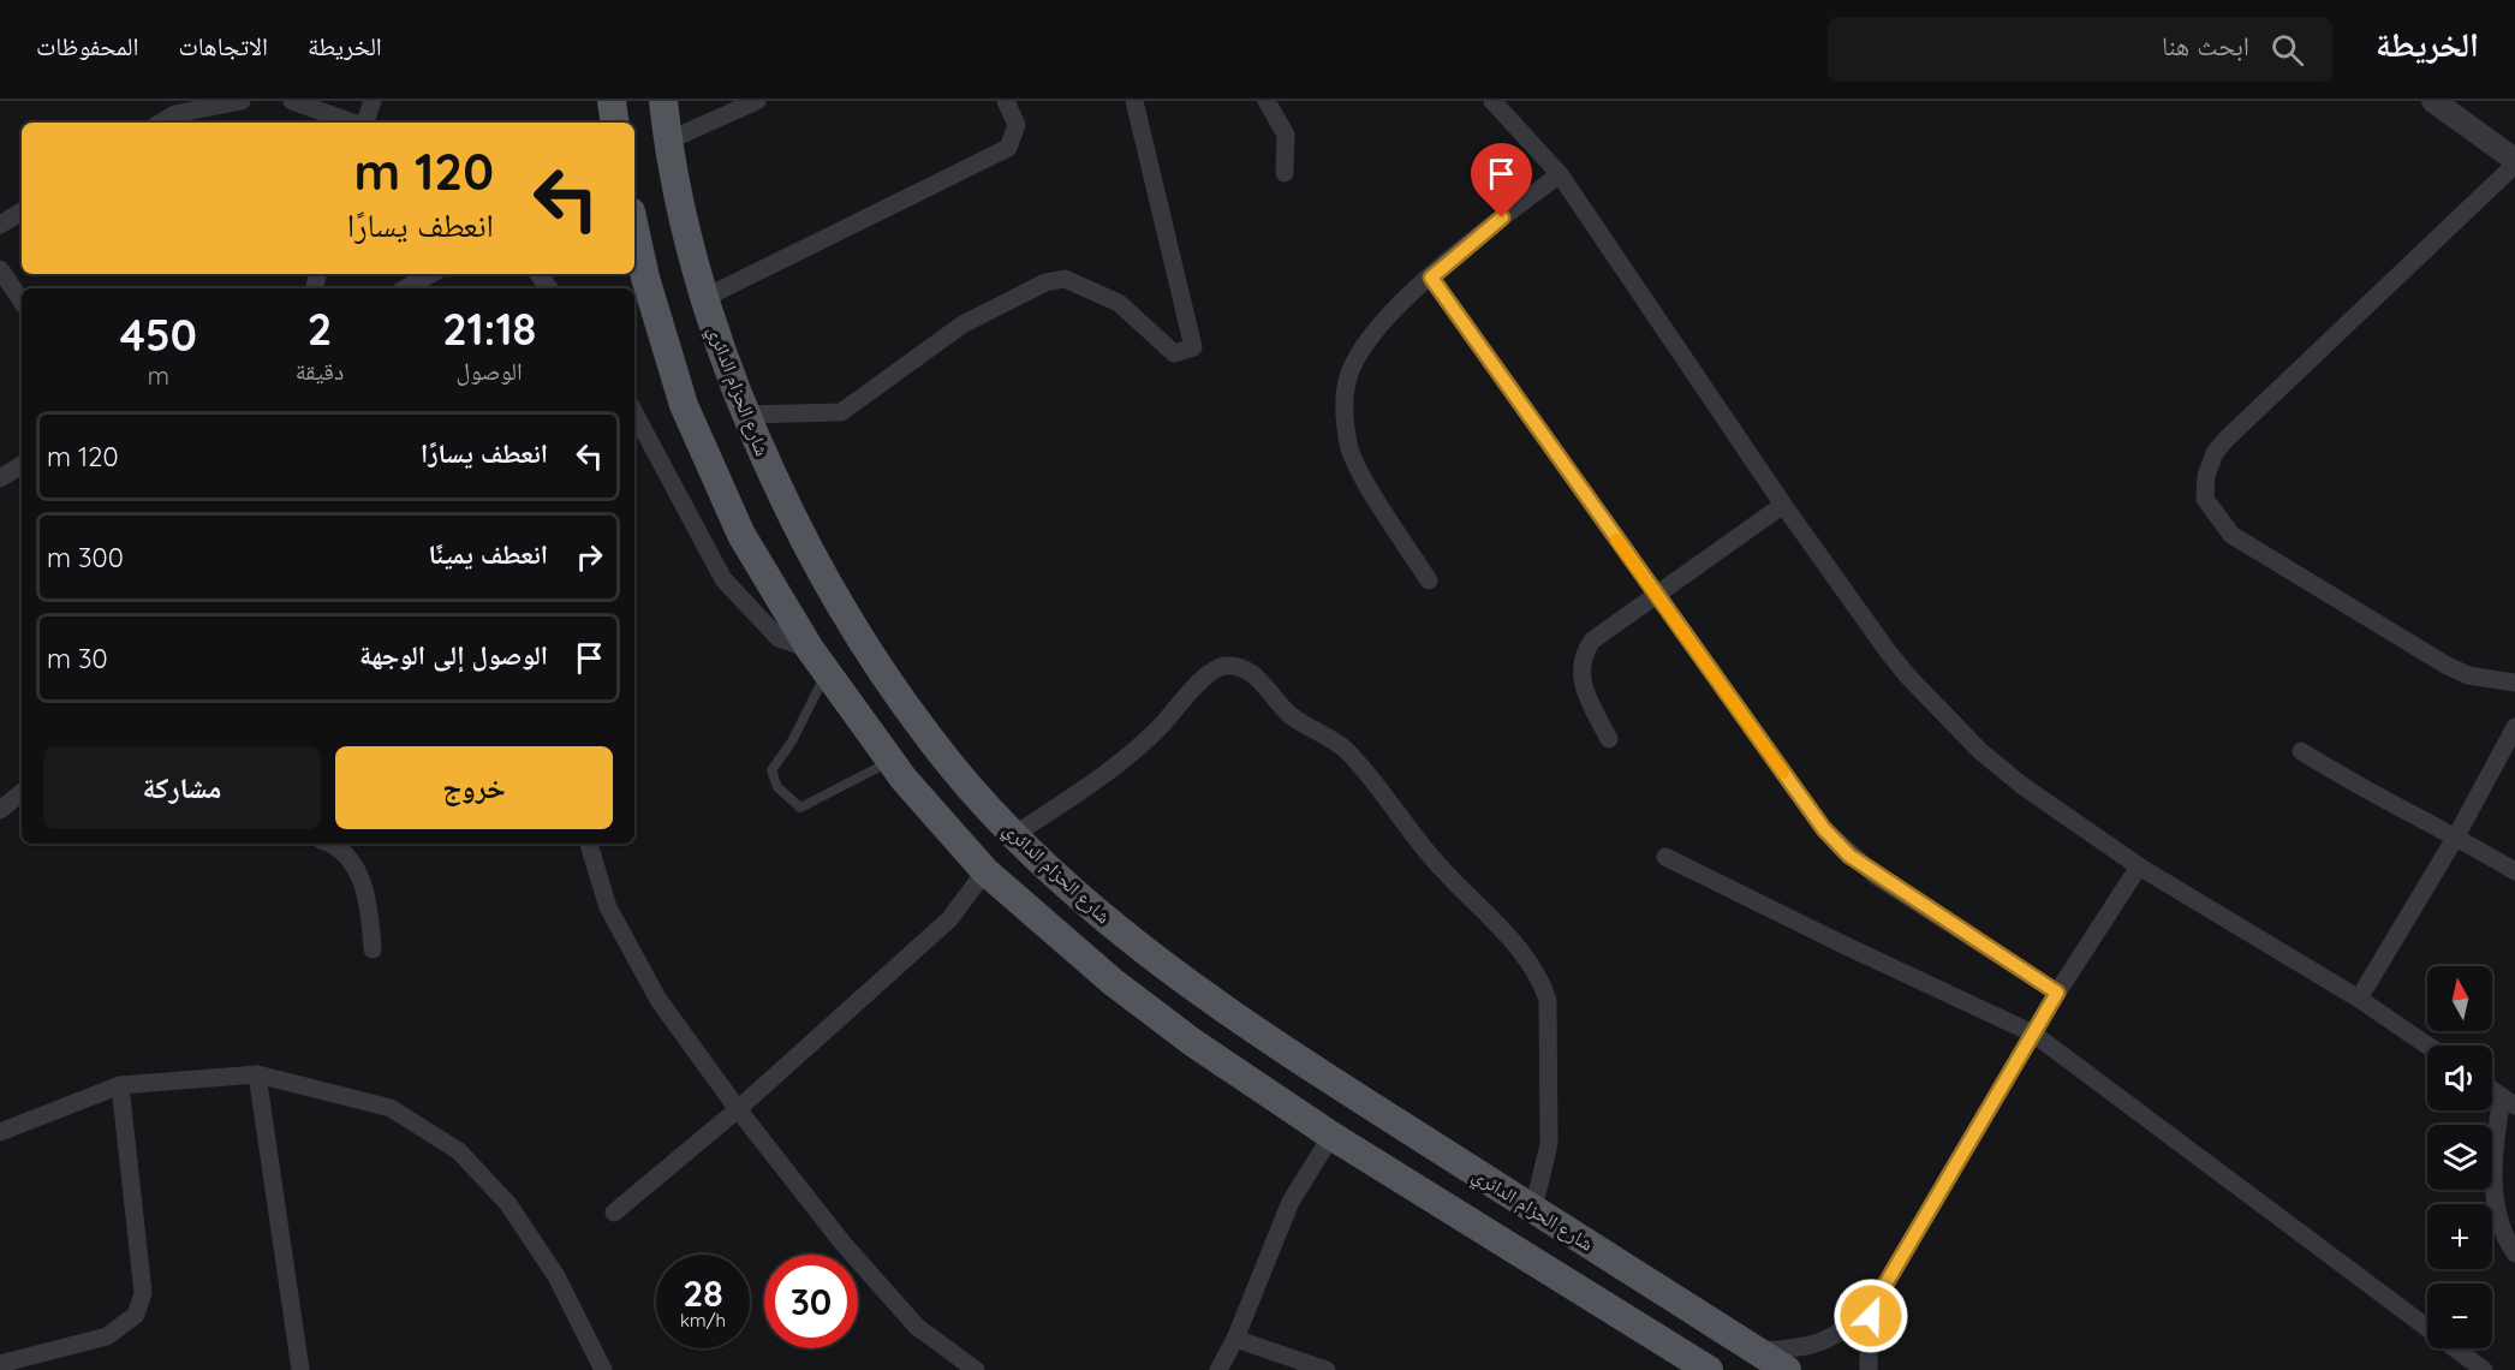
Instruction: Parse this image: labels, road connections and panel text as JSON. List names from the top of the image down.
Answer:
{
  "streets": {
    "main road": ["شارع الحزام الدائري"]
  },
  "north": "top",
  "page": {
    "header": "الخريطة",
    "search": "ابحث هنا",
    "nav": ["الخريطة", "الاتجاهات", "المحفوظات"],
    "turn": ["120 m", "انعطف يسارًا"],
    "eta": [
      "21:18",
      "الوصول",
      "2",
      "دقيقة",
      "450",
      "m"
    ],
    "list": [
      {
        "name": "انعطف يسارًا",
        "value": "120 m"
      },
      {
        "name": "انعطف يمينًا",
        "value": "300 m"
      },
      {
        "name": "الوصول إلى الوجهة",
        "value": "30 m"
      }
    ],
    "buttons": ["خروج", "مشاركة"],
    "map_buttons": ["+", "−"],
    "speed": "28 km/h",
    "limit": "30"
  }
}
